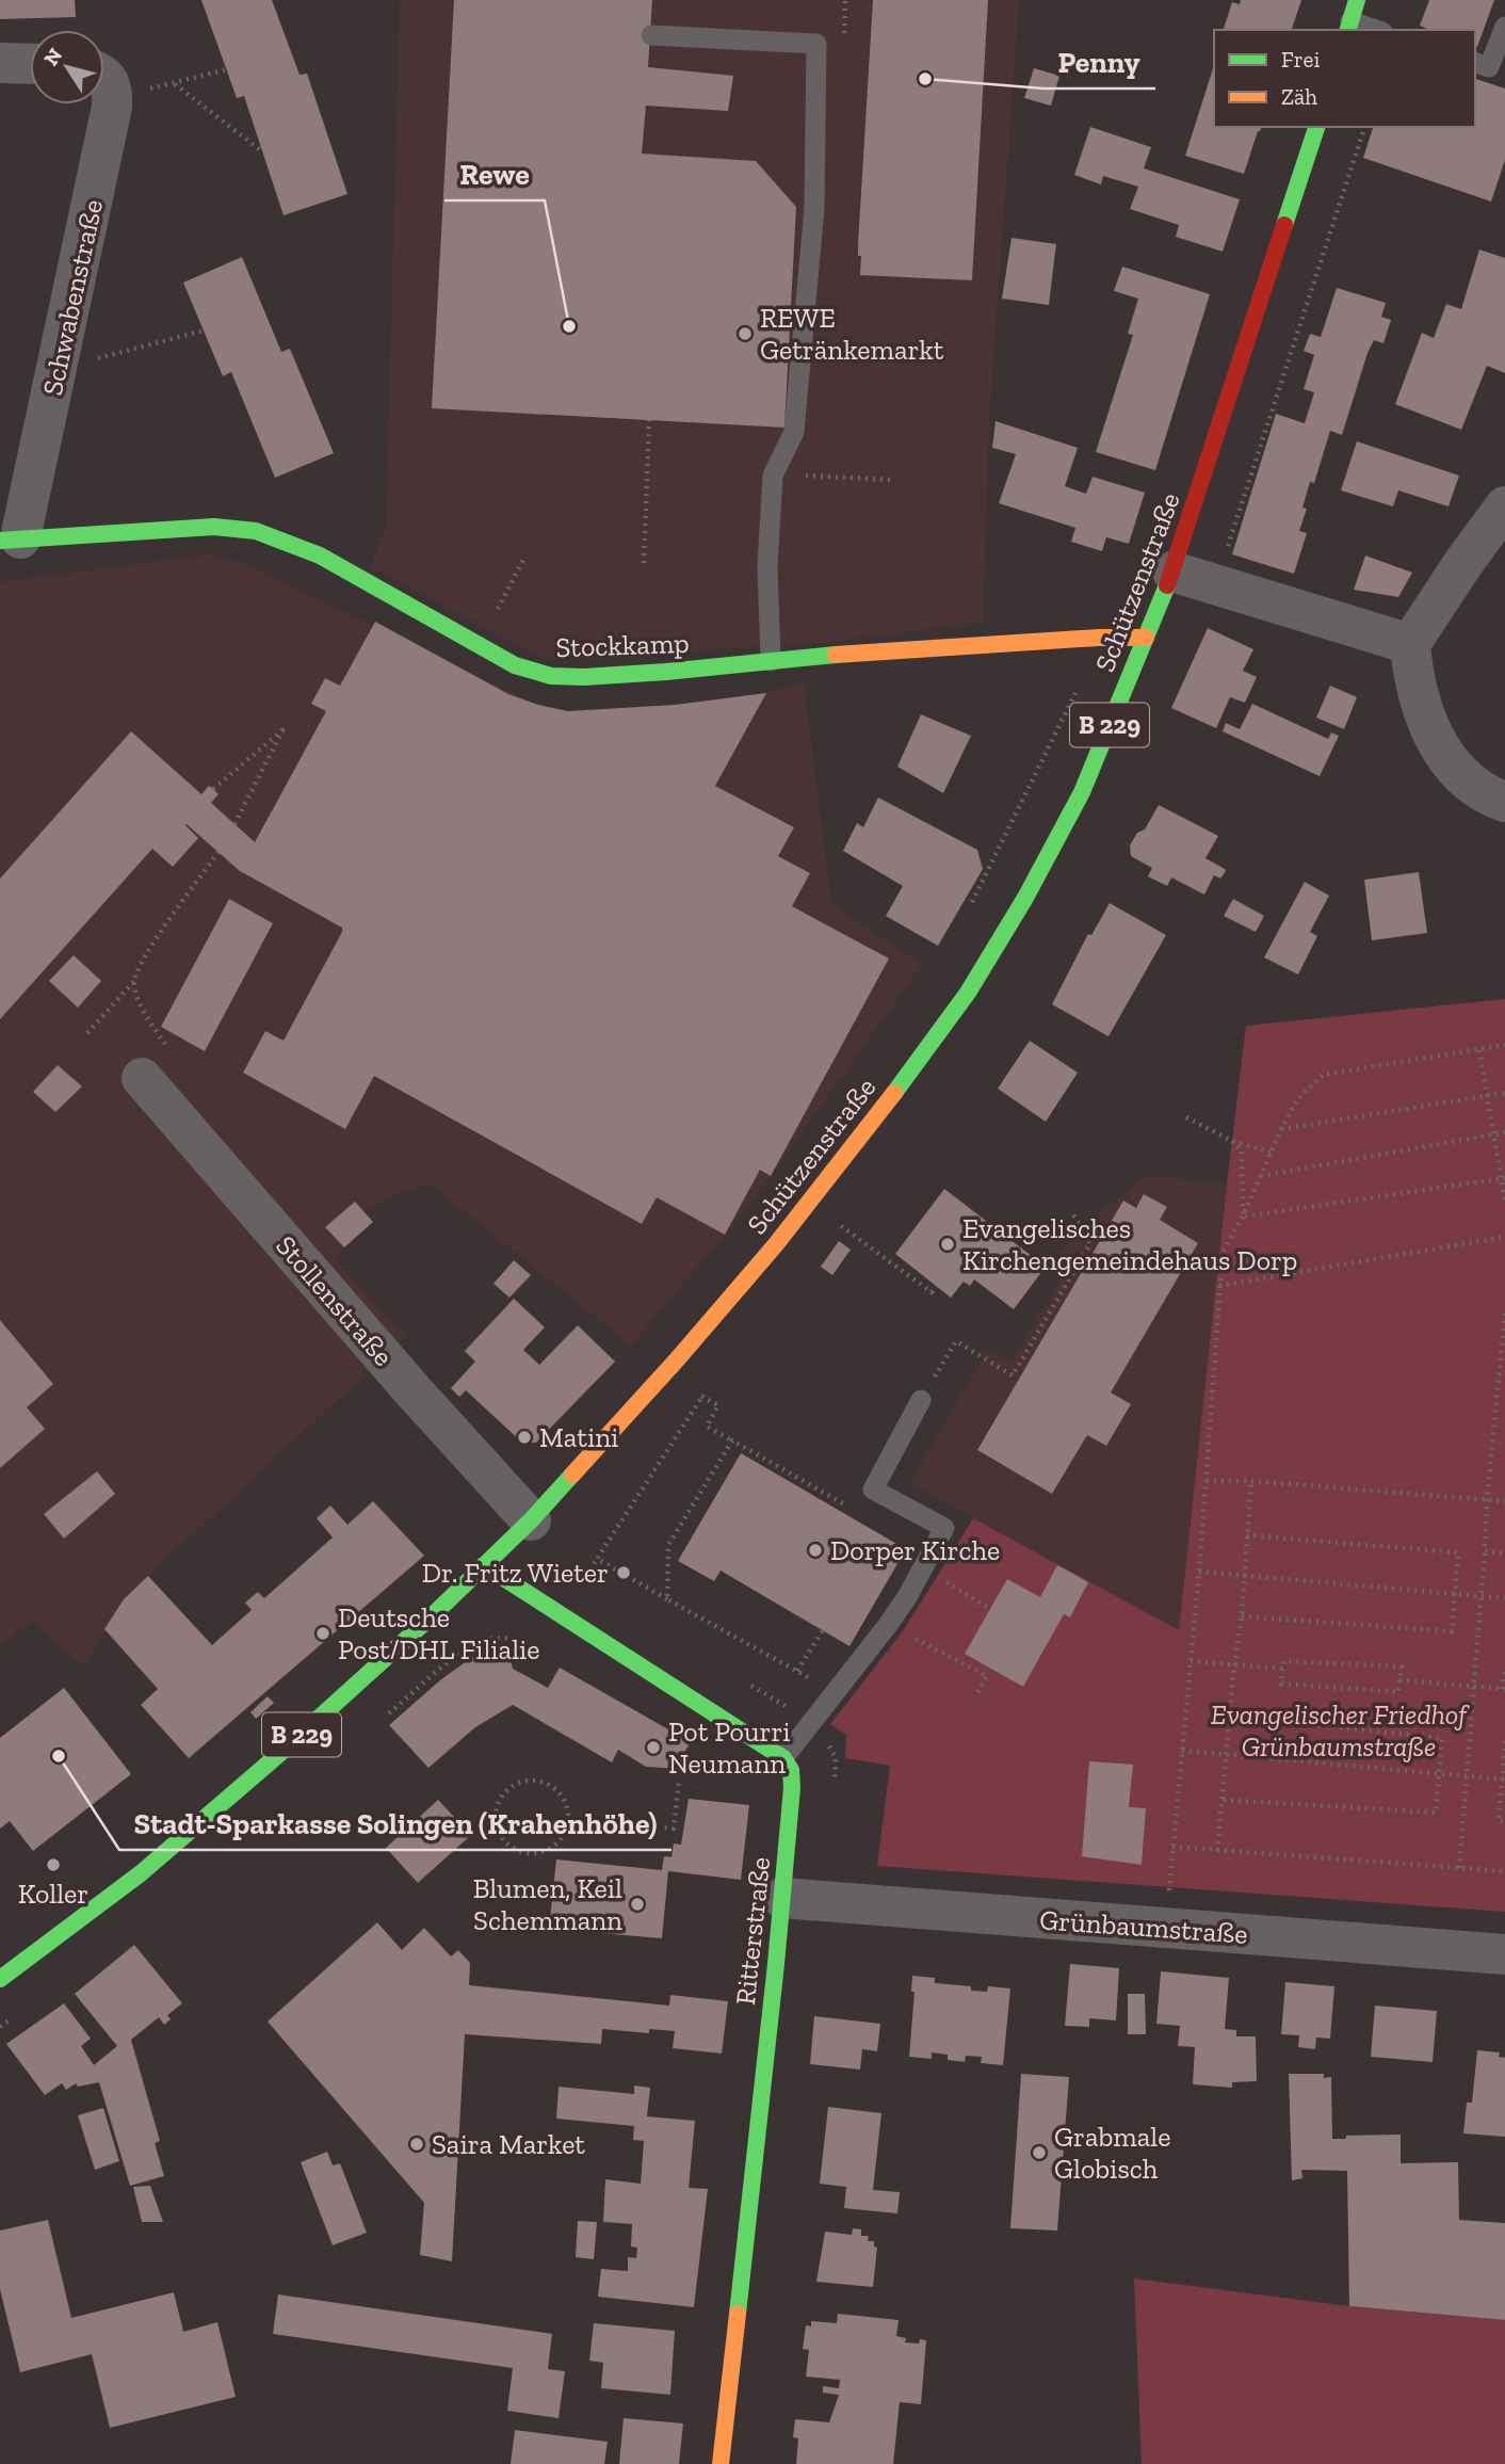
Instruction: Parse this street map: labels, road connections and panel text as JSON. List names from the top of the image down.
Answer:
{
  "streets": {
    "main road": [
      "Schützenstraße",
      "Stockkamp",
      "B 229",
      "Ritterstraße"
    ],
    "street": ["Schwabenstraße", "Stollenstraße", "Grünbaumstraße"]
  },
  "crossings": [
    ["Schwabenstraße", "Stockkamp"],
    ["Schützenstraße", "Stockkamp"],
    ["Schützenstraße", "Stollenstraße"],
    ["Grünbaumstraße", "Ritterstraße"]
  ],
  "parks": ["Evangelischer Friedhof Grünbaumstraße"],
  "places": [
    "Penny",
    "Rewe",
    "REWE Getränkemarkt",
    "Evangelisches Kirchengemeindehaus Dorp",
    "Matini",
    "Dorper Kirche",
    "Dr. Fritz Wieter",
    "Deutsche Post/DHL Filialie",
    "Pot Pourri Neumann",
    "Stadt-Sparkasse Solingen (Krahenhöhe)",
    "Koller",
    "Blumen, Keil Schemmann",
    "Saira Market",
    "Grabmale Globisch"
  ],
  "legend": ["Frei", "Zäh"],
  "north": "top left"
}
